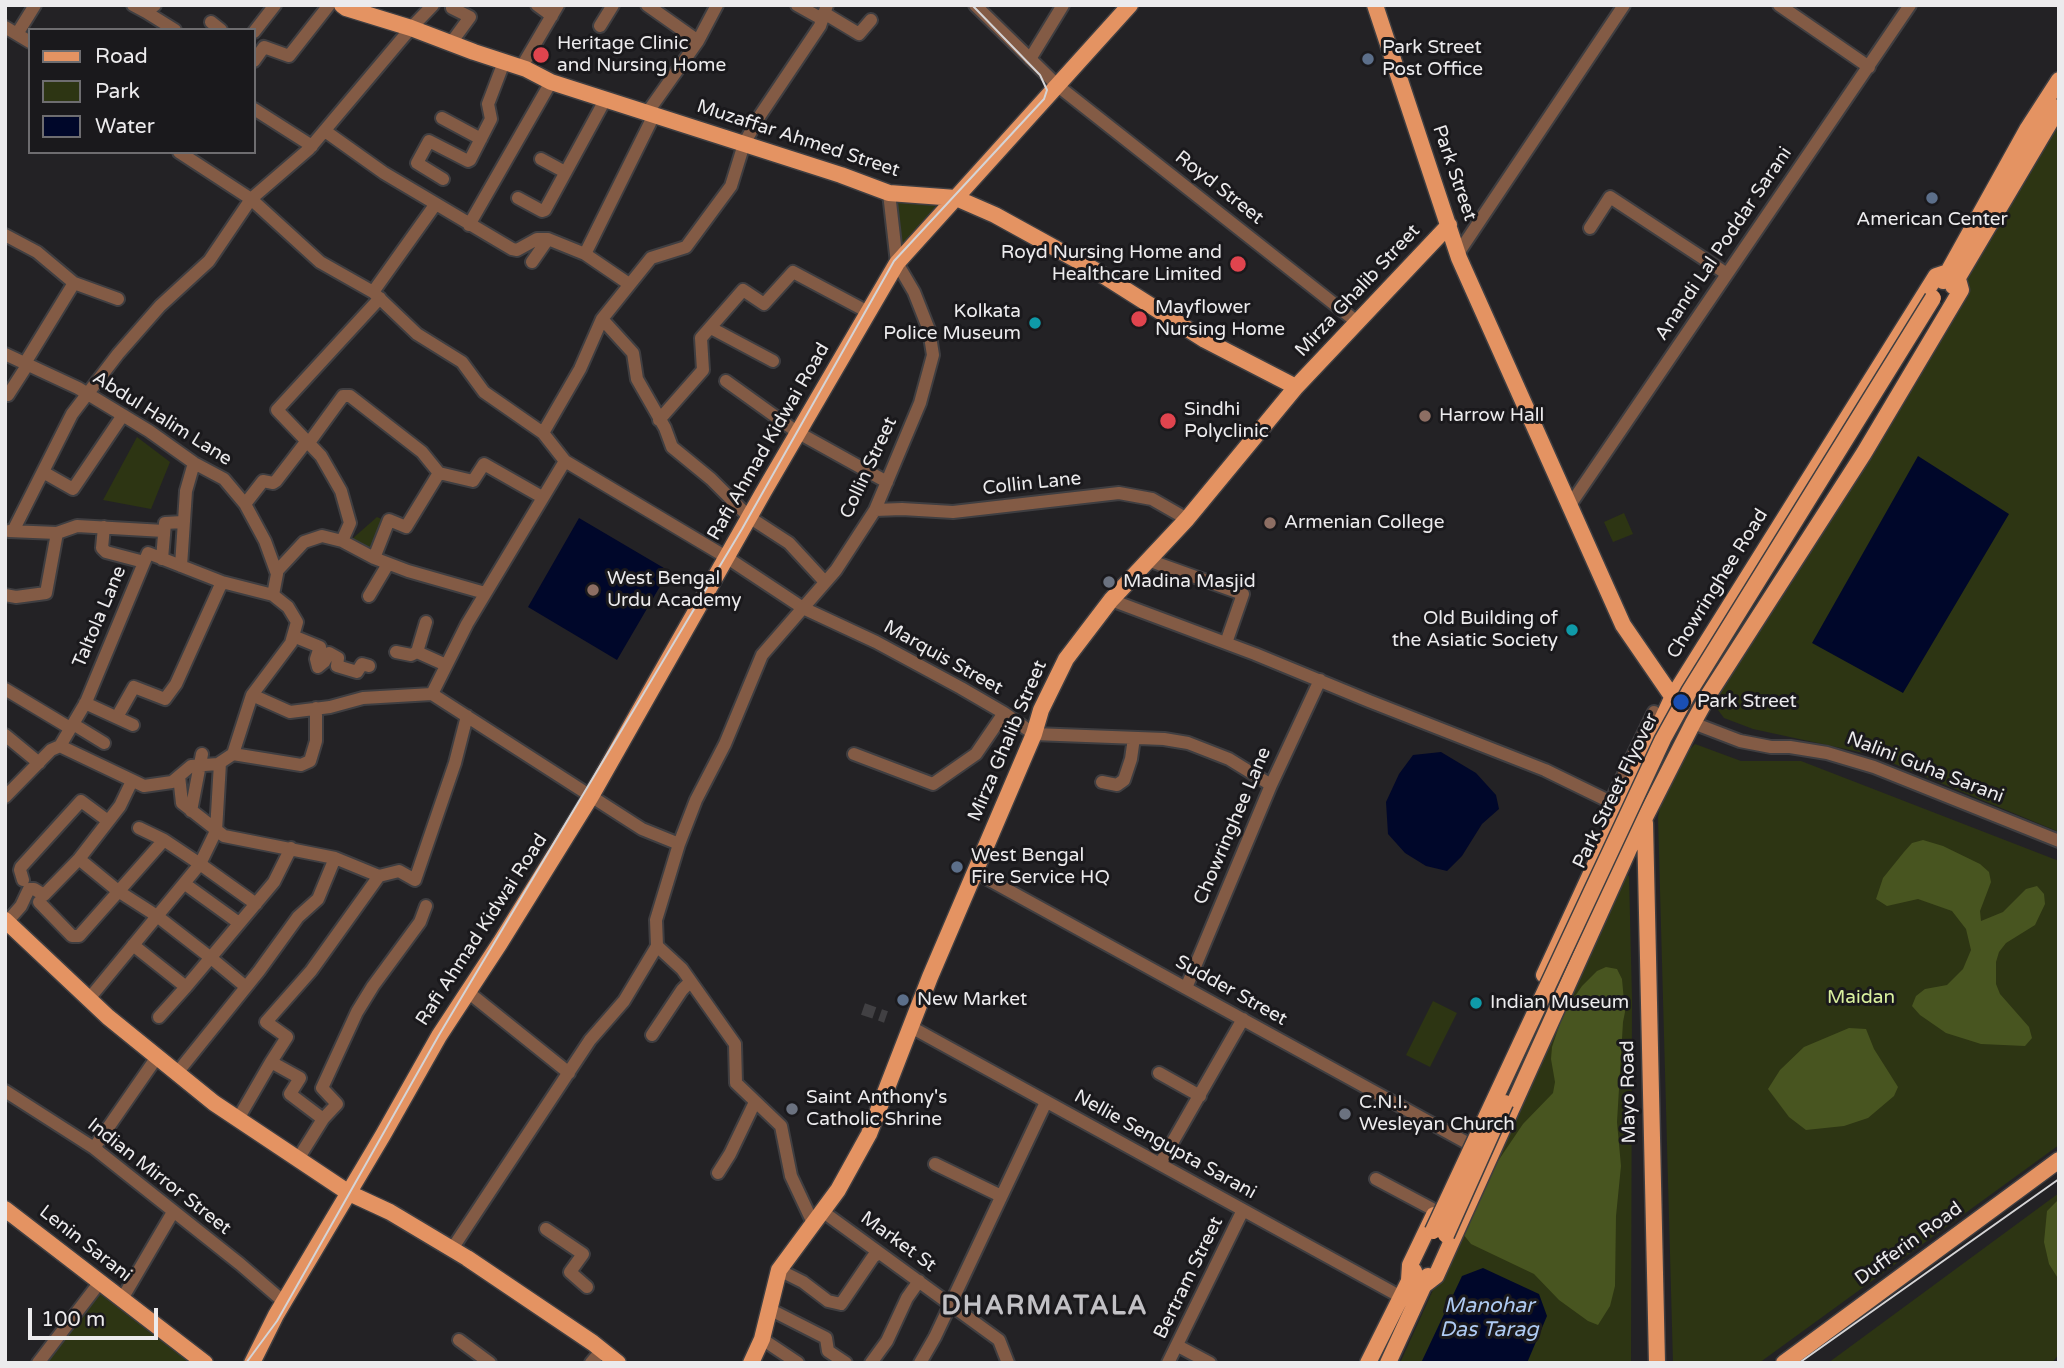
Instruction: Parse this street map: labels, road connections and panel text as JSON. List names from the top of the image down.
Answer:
{
  "streets": {
    "main road": [
      "Muzaffar Ahmed Street",
      "Park Street",
      "Mirza Ghalib Street",
      "Rafi Ahmad Kidwai Road",
      "Chowringhee Road",
      "Park Street Flyover",
      "Mayo Road",
      "Lenin Sarani",
      "Dufferin Road"
    ],
    "street": [
      "Royd Street",
      "Anandi Lal Poddar Sarani",
      "Abdul Halim Lane",
      "Collin Street",
      "Collin Lane",
      "Taltola Lane",
      "Marquis Street",
      "Nalini Guha Sarani",
      "Chowringhee Lane",
      "Sudder Street",
      "Nellie Sengupta Sarani",
      "Indian Mirror Street",
      "Market St",
      "Bertram Street"
    ]
  },
  "crossings": [
    ["Muzaffar Ahmed Street", "Mirza Ghalib Street"],
    ["Muzaffar Ahmed Street", "Rafi Ahmad Kidwai Road"],
    ["Muzaffar Ahmed Street", "Collin Street"],
    ["Park Street", "Anandi Lal Poddar Sarani"],
    ["Park Street", "Mirza Ghalib Street"],
    ["Park Street", "Chowringhee Road"],
    ["Park Street", "Nalini Guha Sarani"],
    ["Royd Street", "Mirza Ghalib Street"],
    ["Royd Street", "Rafi Ahmad Kidwai Road"],
    ["Mirza Ghalib Street", "Collin Lane"],
    ["Mirza Ghalib Street", "Marquis Street"],
    ["Mirza Ghalib Street", "Sudder Street"],
    ["Mirza Ghalib Street", "Nellie Sengupta Sarani"],
    ["Mirza Ghalib Street", "Market St"],
    ["Abdul Halim Lane", "Taltola Lane"],
    ["Rafi Ahmad Kidwai Road", "Collin Street"],
    ["Rafi Ahmad Kidwai Road", "Marquis Street"],
    ["Rafi Ahmad Kidwai Road", "Indian Mirror Street"],
    ["Collin Street", "Collin Lane"],
    ["Collin Street", "Marquis Street"],
    ["Chowringhee Road", "Nalini Guha Sarani"],
    ["Chowringhee Road", "Park Street Flyover"],
    ["Chowringhee Road", "Sudder Street"],
    ["Chowringhee Road", "Mayo Road"],
    ["Chowringhee Lane", "Sudder Street"],
    ["Nellie Sengupta Sarani", "Bertram Street"]
  ],
  "districts": ["DHARMATALA"],
  "water": ["Manohar Das Tarag"],
  "parks": ["Maidan"],
  "places": [
    "Heritage Clinic and Nursing Home",
    "Park Street Post Office",
    "American Center",
    "Royd Nursing Home and Healthcare Limited",
    "Mayflower Nursing Home",
    "Kolkata Police Museum",
    "Harrow Hall",
    "Sindhi Polyclinic",
    "Armenian College",
    "Madina Masjid",
    "West Bengal Urdu Academy",
    "Old Building of the Asiatic Society",
    "Park Street",
    "West Bengal Fire Service HQ",
    "New Market",
    "Indian Museum",
    "Saint Anthony's Catholic Shrine",
    "C.N.I. Wesleyan Church"
  ],
  "legend": ["Road", "Park", "Water"],
  "scale_bar": "100 m"
}
